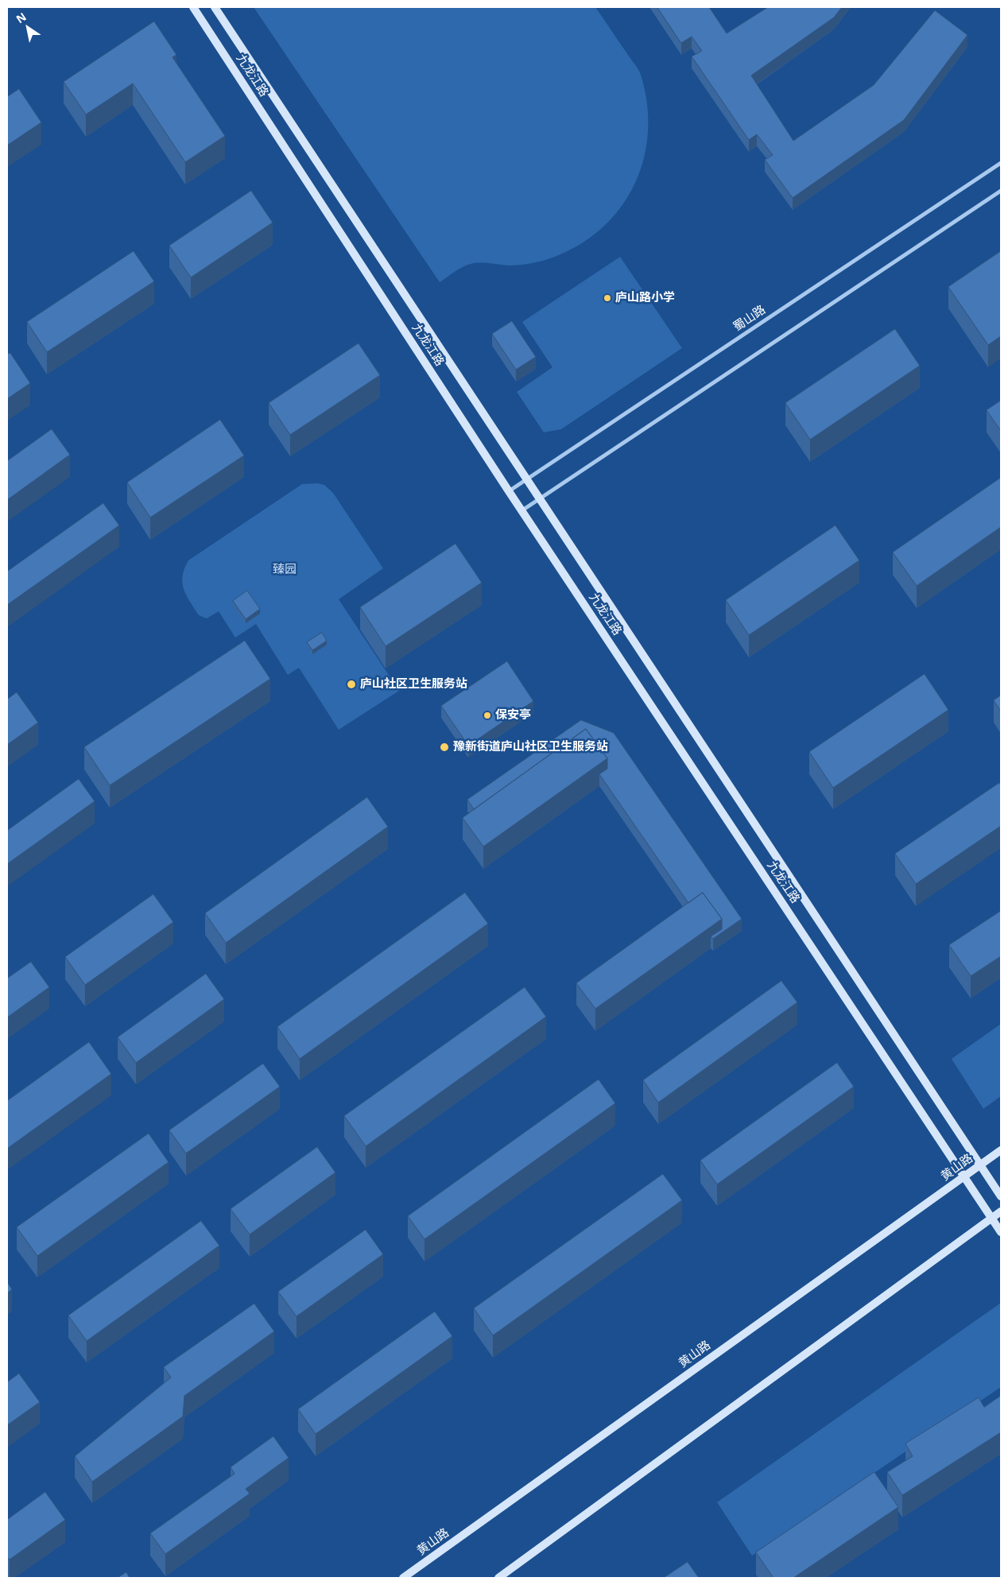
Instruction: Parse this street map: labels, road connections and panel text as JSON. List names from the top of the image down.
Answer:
{
  "streets": {
    "street": ["九龙江路", "蜀山路", "黄山路"]
  },
  "crossings": [
    ["九龙江路", "蜀山路"],
    ["九龙江路", "黄山路"]
  ],
  "parks": ["臻园"],
  "places": [
    "庐山路小学",
    "庐山社区卫生服务站",
    "保安亭",
    "豫新街道庐山社区卫生服务站"
  ],
  "north": "top left"
}
